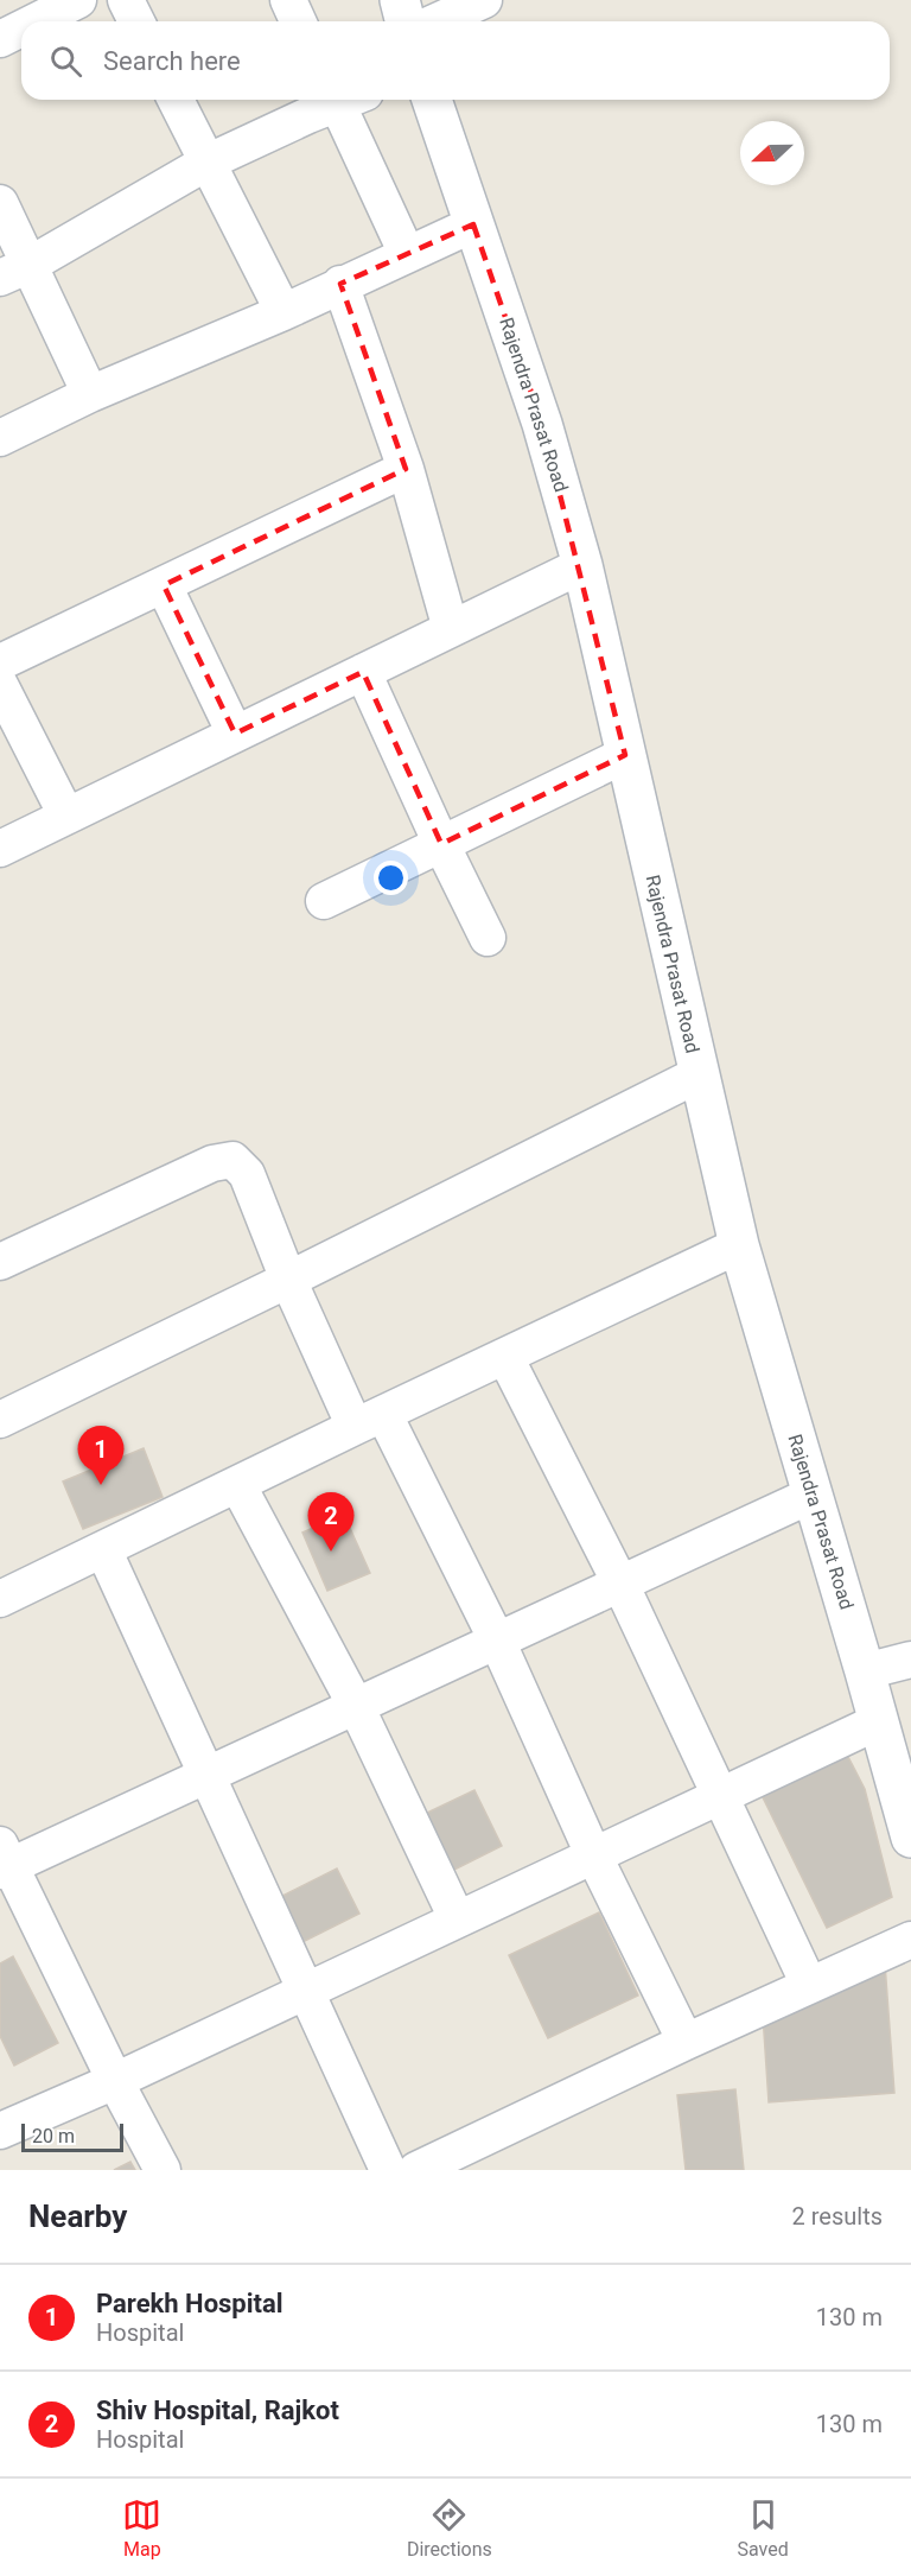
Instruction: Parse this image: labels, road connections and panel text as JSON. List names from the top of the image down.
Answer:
{
  "streets": {
    "street": ["Rajendra Prasat Road"]
  },
  "scale_bar": "20 m",
  "north": "left",
  "page": {
    "search": "Search here",
    "pins": ["1", "2"],
    "scale": "20 m",
    "heading": ["Nearby", "2 results"],
    "list": [
      {
        "mark": "1",
        "name": "Parekh Hospital",
        "note": "Hospital",
        "value": "130 m"
      },
      {
        "mark": "2",
        "name": "Shiv Hospital, Rajkot",
        "note": "Hospital",
        "value": "130 m"
      }
    ],
    "nav": ["Map", "Directions", "Saved"]
  }
}
